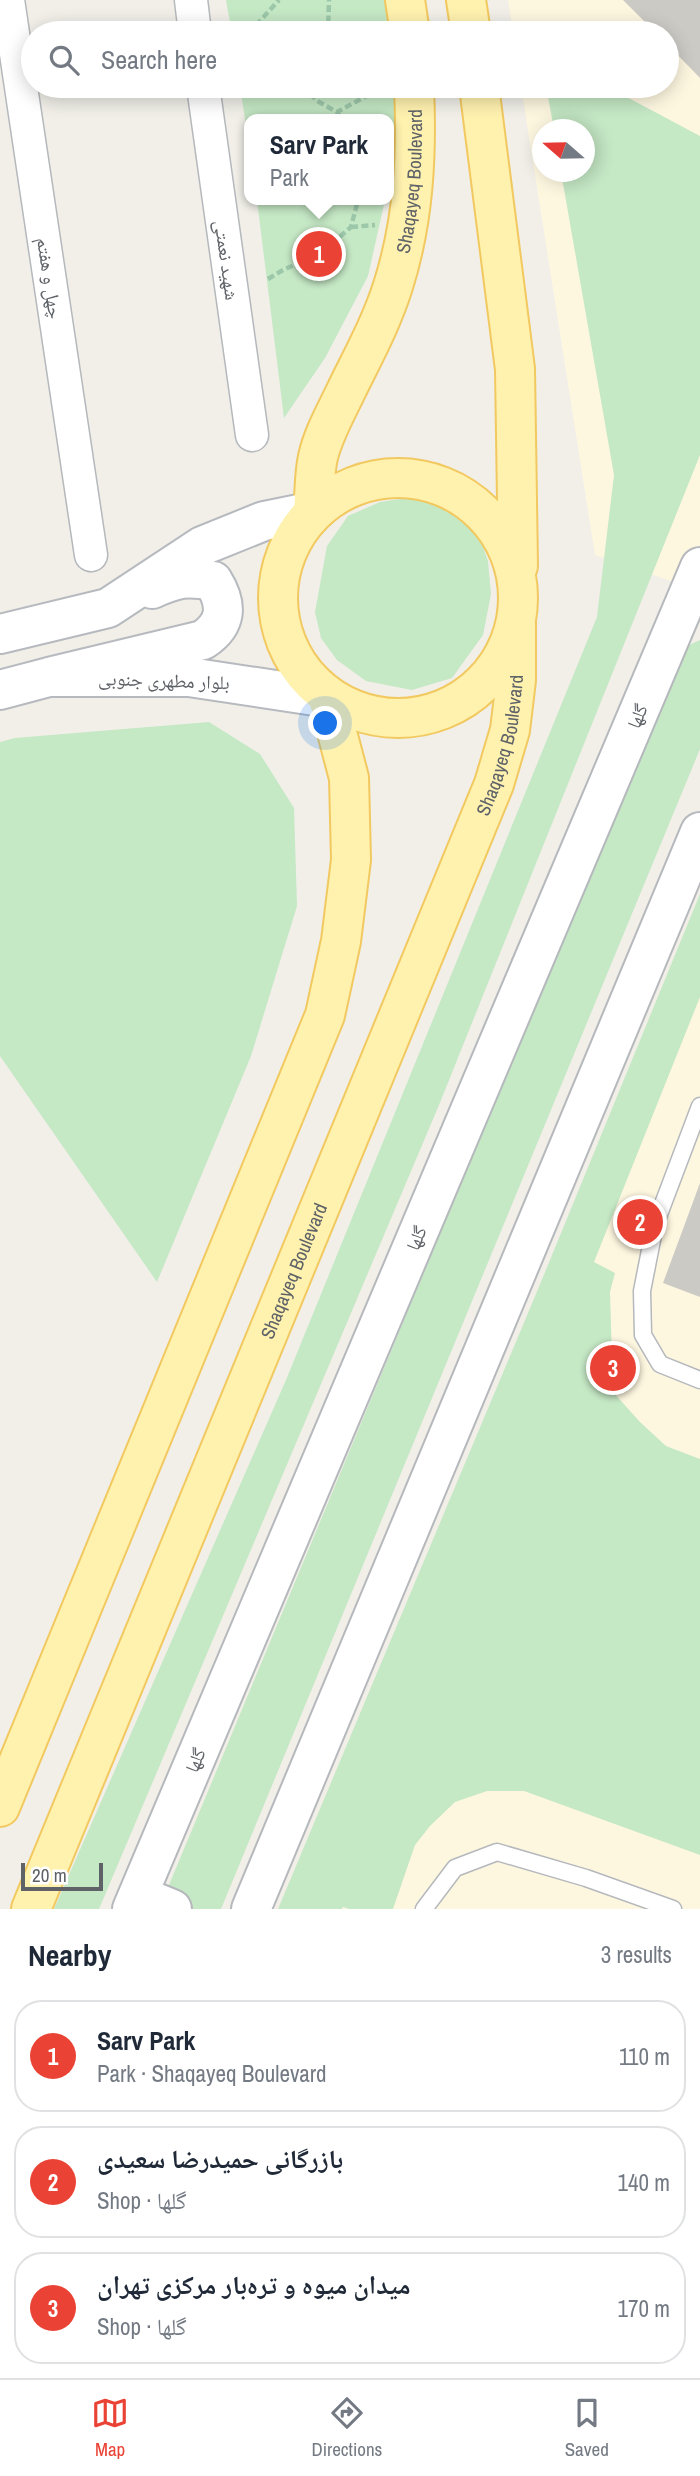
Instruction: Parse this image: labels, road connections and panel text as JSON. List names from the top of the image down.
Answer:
{
  "streets": {
    "main road": ["Shaqayeq Boulevard"],
    "street": [
      "شهید نعمتی",
      "چهل و هفتم",
      "بلوار مطهری جنوبی",
      "گلها"
    ]
  },
  "crossings": [
    ["Shaqayeq Boulevard", "بلوار مطهری جنوبی"]
  ],
  "scale_bar": "20 m",
  "north": "left",
  "page": {
    "search": "Search here",
    "popup": ["Sarv Park", "Park"],
    "pins": ["1", "2", "3"],
    "scale": "20 m",
    "heading": ["Nearby", "3 results"],
    "list": [
      {
        "mark": "1",
        "name": "Sarv Park",
        "note": "Park · Shaqayeq Boulevard",
        "value": "110 m"
      },
      {
        "mark": "2",
        "name": "بازرگانی حمیدرضا سعیدی",
        "note": "Shop · گلها",
        "value": "140 m"
      },
      {
        "mark": "3",
        "name": "میدان میوه و تره‌بار مرکزی تهران",
        "note": "Shop · گلها",
        "value": "170 m"
      }
    ],
    "nav": ["Map", "Directions", "Saved"]
  }
}
